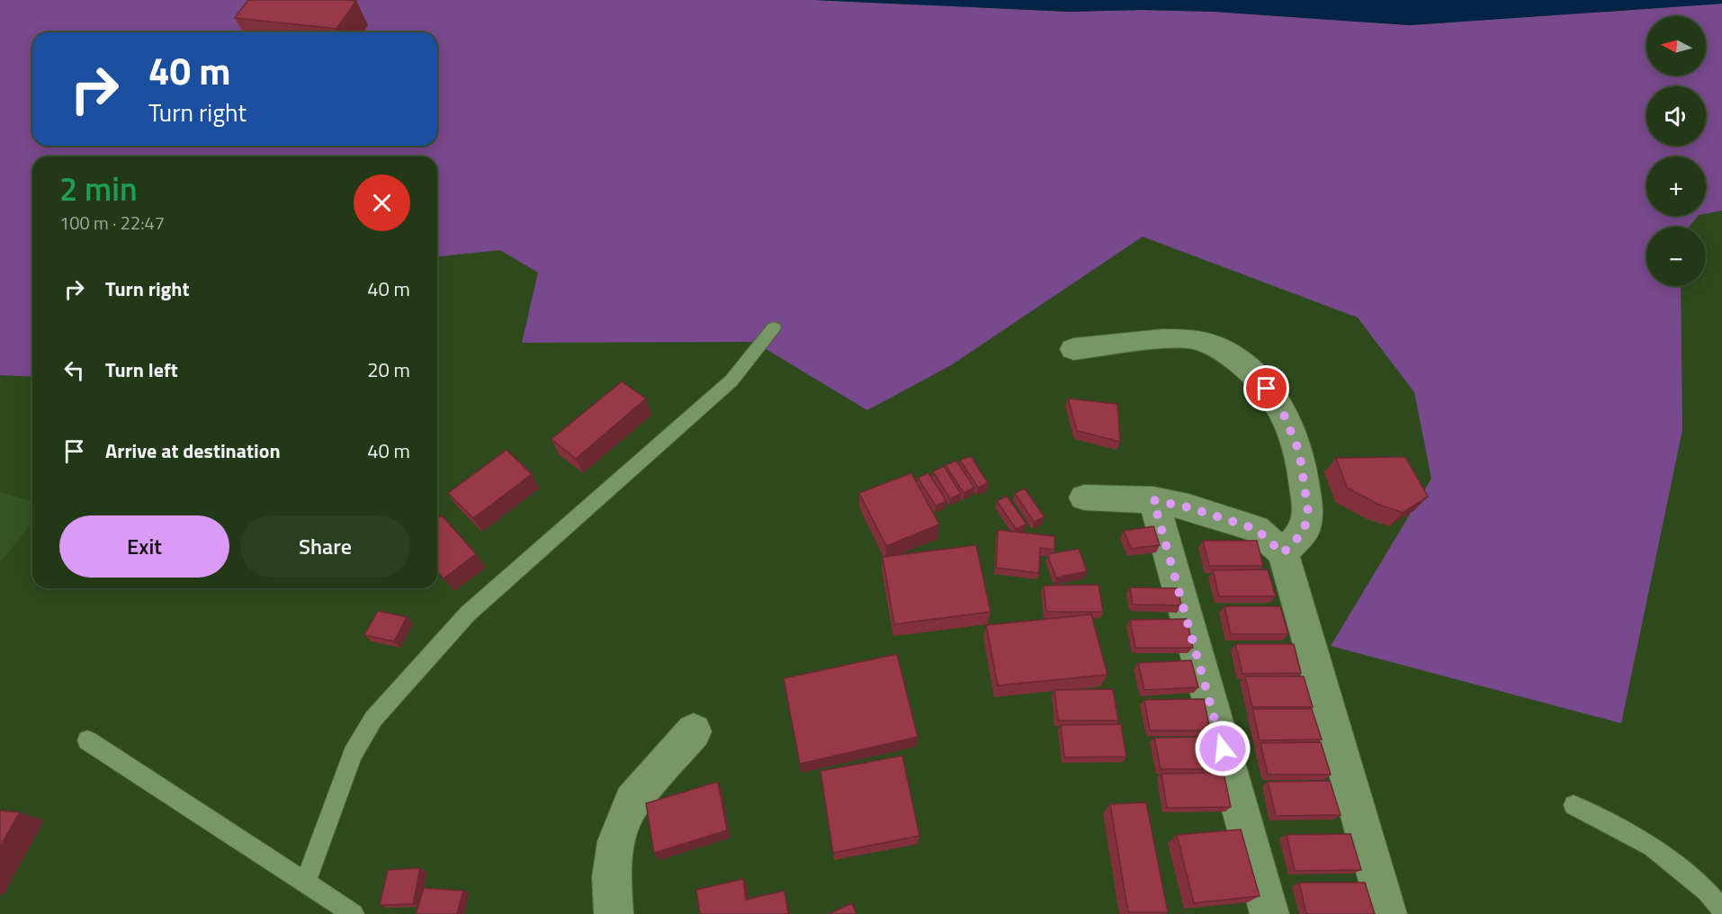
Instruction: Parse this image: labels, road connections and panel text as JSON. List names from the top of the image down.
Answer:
{
  "north": "left",
  "page": {
    "map_buttons": ["+", "−"],
    "turn": ["40 m", "Turn right"],
    "heading": ["2 min", "100 m · 22:47"],
    "list": [
      {
        "name": "Turn right",
        "value": "40 m"
      },
      {
        "name": "Turn left",
        "value": "20 m"
      },
      {
        "name": "Arrive at destination",
        "value": "40 m"
      }
    ],
    "buttons": ["Exit", "Share"]
  }
}
